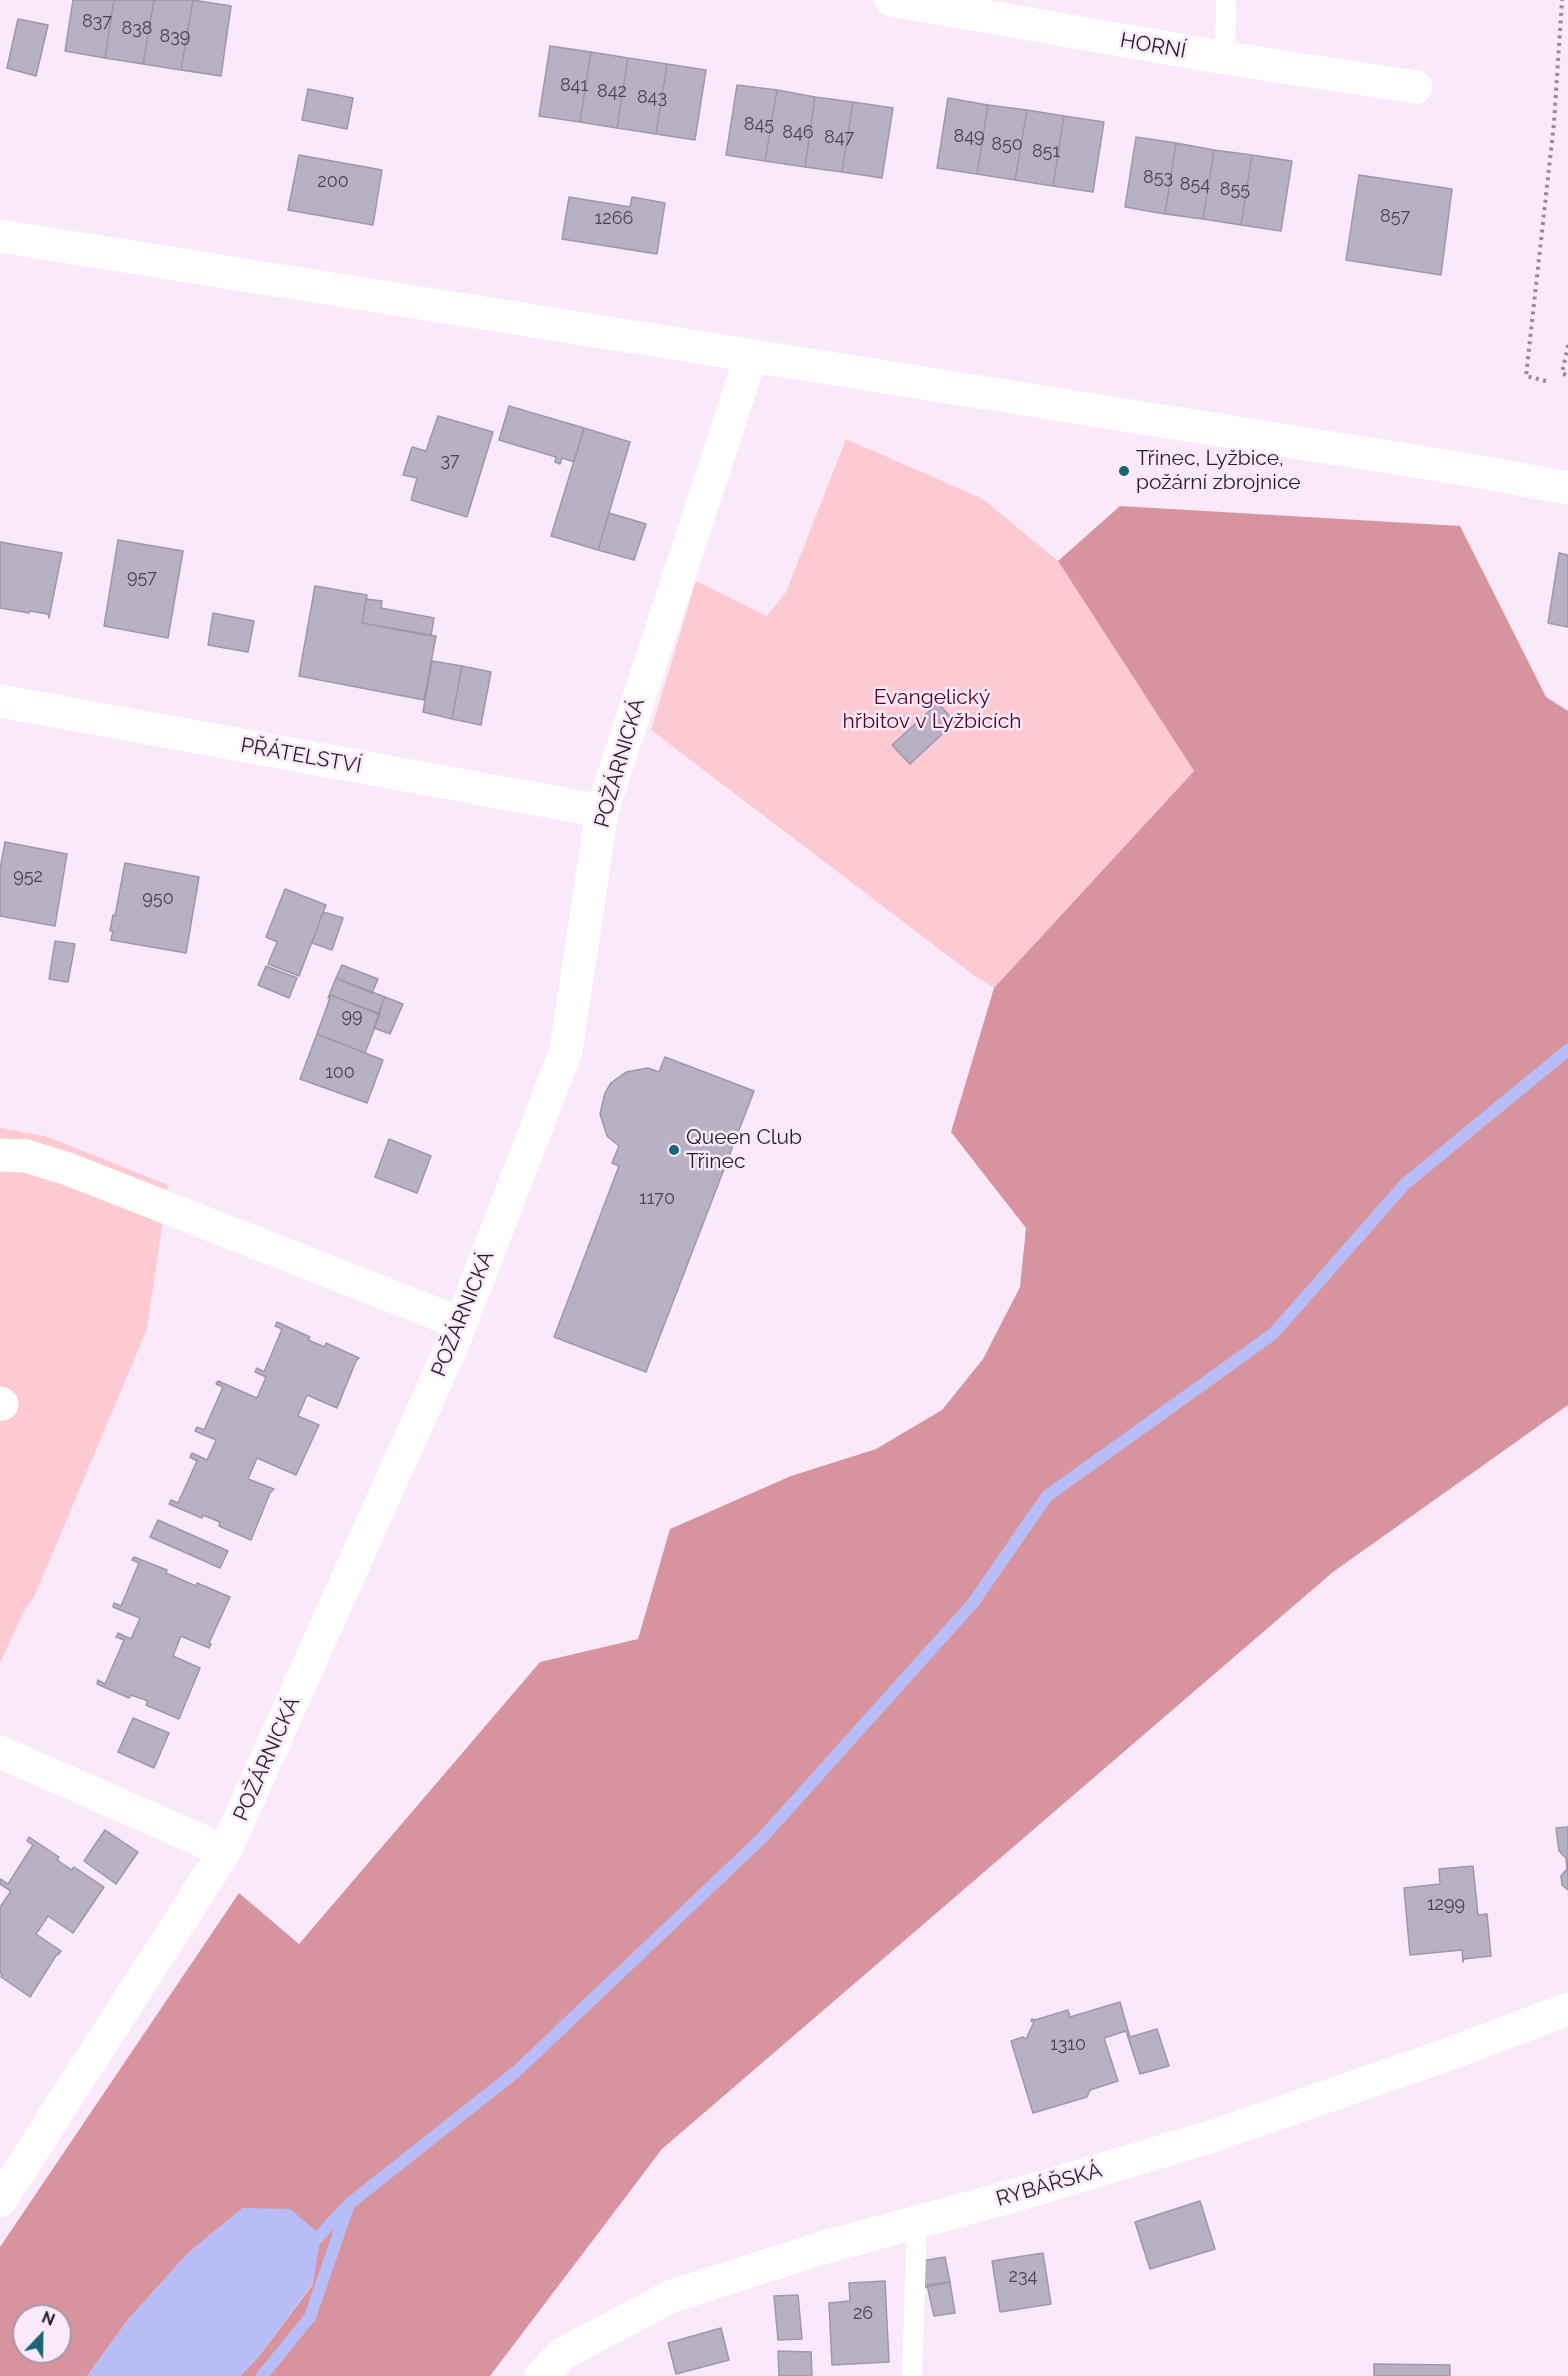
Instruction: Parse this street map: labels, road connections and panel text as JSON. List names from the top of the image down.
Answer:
{
  "streets": {
    "street": [
      "HORNÍ",
      "PŘÁTELSTVÍ",
      "POŽÁRNICKÁ",
      "RYBÁŘSKÁ"
    ]
  },
  "crossings": [
    ["PŘÁTELSTVÍ", "POŽÁRNICKÁ"]
  ],
  "parks": ["Evangelický hřbitov v Lyžbicích"],
  "places": ["Třinec, Lyžbice, požární zbrojnice", "Queen Club Třinec"],
  "house_numbers": [
    "837",
    "838",
    "839",
    "841",
    "842",
    "843",
    "845",
    "846",
    "849",
    "847",
    "850",
    "851",
    "853",
    "200",
    "854",
    "855",
    "857",
    "1266",
    "37",
    "957",
    "952",
    "950",
    "99",
    "100",
    "1170",
    "1299",
    "1310",
    "234",
    "26"
  ],
  "north": "top"
}
